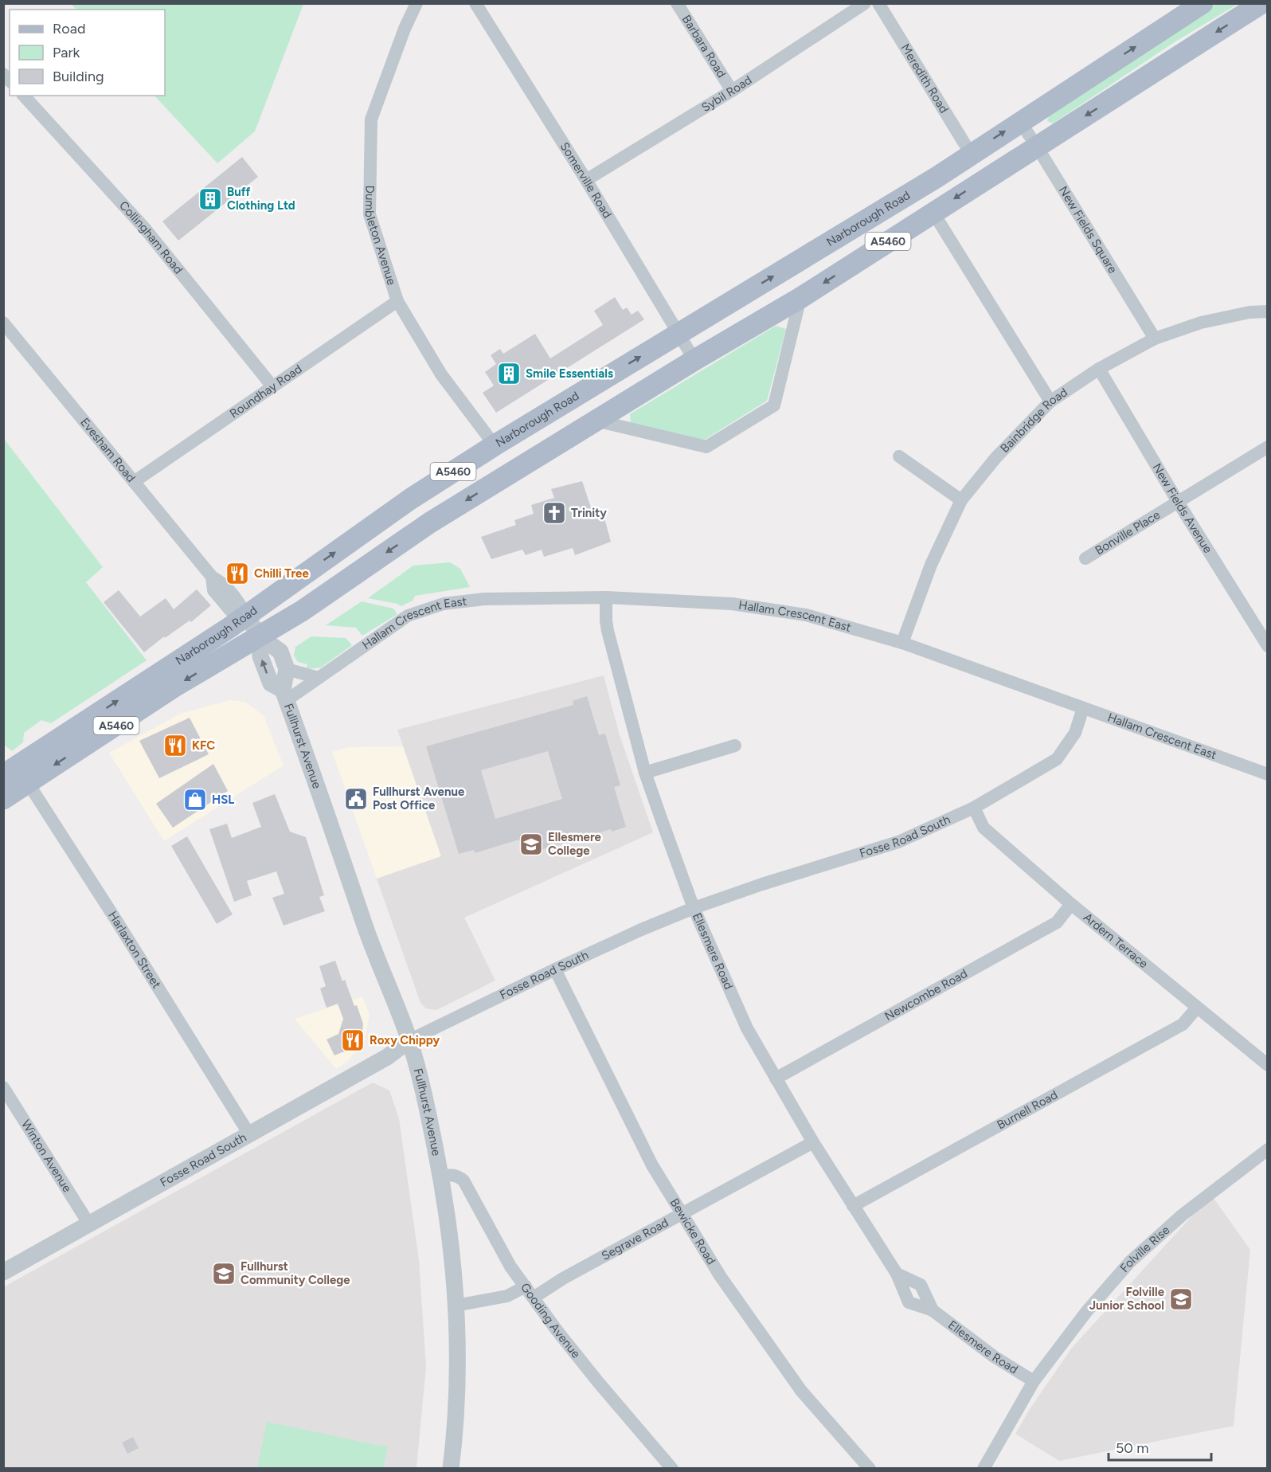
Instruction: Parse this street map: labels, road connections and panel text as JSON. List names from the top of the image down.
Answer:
{
  "streets": {
    "main road": ["Narborough Road", "A5460"],
    "street": [
      "Barbara Road",
      "Meredith Road",
      "Sybil Road",
      "Somerville Road",
      "New Fields Square",
      "Dumbleton Avenue",
      "Collingham Road",
      "Roundhay Road",
      "Bainbridge Road",
      "Evesham Road",
      "New Fields Avenue",
      "Bonville Place",
      "Hallam Crescent East",
      "Fullhurst Avenue",
      "Fosse Road South",
      "Ardern Terrace",
      "Harlaxton Street",
      "Ellesmere Road",
      "Newcombe Road",
      "Burnell Road",
      "Winton Avenue",
      "Bewicke Road",
      "Segrave Road",
      "Folville Rise",
      "Gooding Avenue"
    ]
  },
  "crossings": [
    ["Barbara Road", "Sybil Road"],
    ["Meredith Road", "Narborough Road"],
    ["Sybil Road", "Somerville Road"],
    ["Somerville Road", "Narborough Road"],
    ["Narborough Road", "New Fields Square"],
    ["Narborough Road", "Dumbleton Avenue"],
    ["Narborough Road", "Evesham Road"],
    ["Narborough Road", "Fullhurst Avenue"],
    ["Narborough Road", "Harlaxton Street"],
    ["New Fields Square", "Bainbridge Road"],
    ["Dumbleton Avenue", "Roundhay Road"],
    ["Collingham Road", "Roundhay Road"],
    ["Roundhay Road", "Evesham Road"],
    ["Bainbridge Road", "New Fields Avenue"],
    ["Bainbridge Road", "Hallam Crescent East"],
    ["Evesham Road", "Fullhurst Avenue"],
    ["New Fields Avenue", "Bonville Place"],
    ["Hallam Crescent East", "Fullhurst Avenue"],
    ["Hallam Crescent East", "Fosse Road South"],
    ["Hallam Crescent East", "Ellesmere Road"],
    ["Fullhurst Avenue", "Fosse Road South"],
    ["Fullhurst Avenue", "Gooding Avenue"],
    ["Fosse Road South", "Ardern Terrace"],
    ["Fosse Road South", "Harlaxton Street"],
    ["Fosse Road South", "Ellesmere Road"],
    ["Fosse Road South", "Winton Avenue"],
    ["Fosse Road South", "Bewicke Road"],
    ["Ardern Terrace", "Newcombe Road"],
    ["Ardern Terrace", "Burnell Road"],
    ["Ellesmere Road", "Newcombe Road"],
    ["Ellesmere Road", "Burnell Road"],
    ["Ellesmere Road", "Segrave Road"],
    ["Ellesmere Road", "Folville Rise"],
    ["Bewicke Road", "Segrave Road"],
    ["Segrave Road", "Gooding Avenue"]
  ],
  "places": {
    "building": ["Buff Clothing Ltd", "Smile Essentials"],
    "church": ["Trinity"],
    "restaurant": ["Chilli Tree", "KFC", "Roxy Chippy"],
    "public building": ["Fullhurst Avenue Post Office"],
    "shop": ["HSL"],
    "school or university": ["Ellesmere College", "Fullhurst Community College", "Folville Junior School"]
  },
  "legend": ["Road", "Park", "Building"],
  "scale_bar": "50 m"
}
